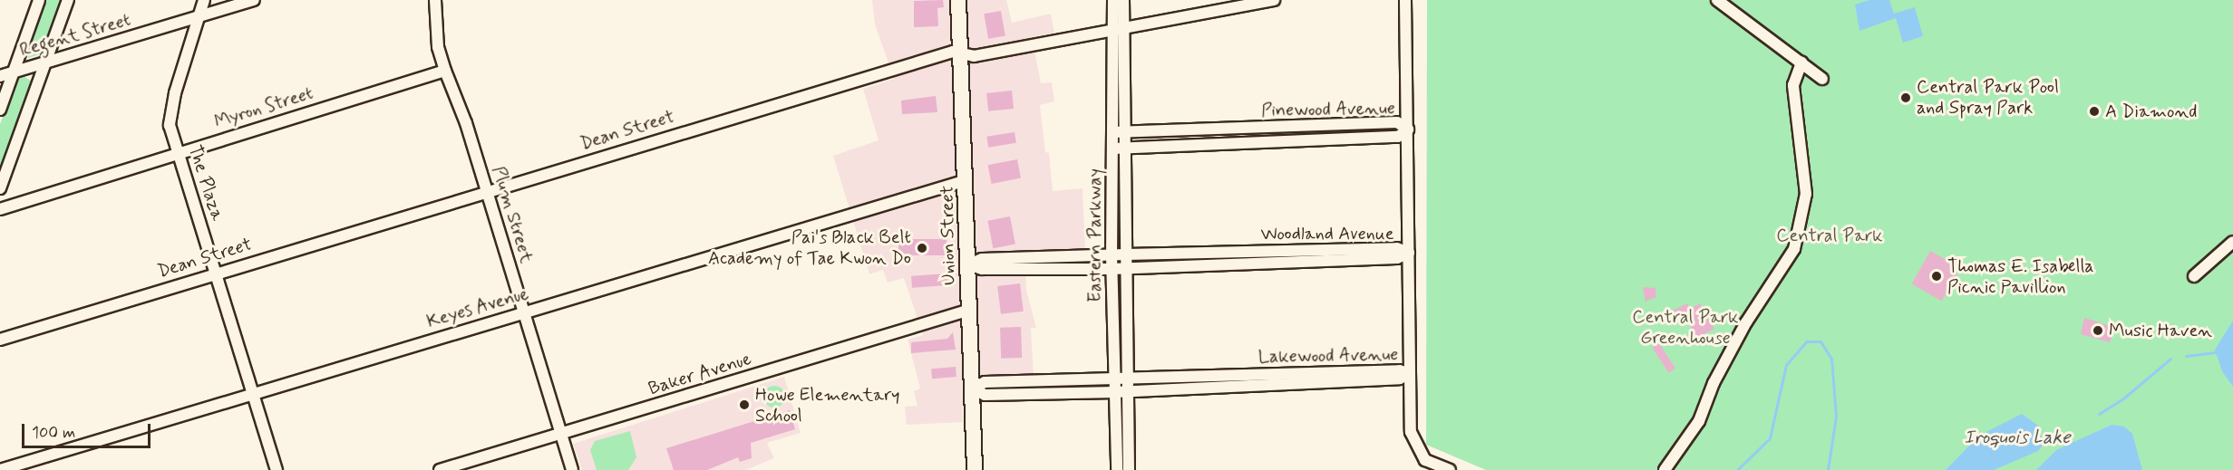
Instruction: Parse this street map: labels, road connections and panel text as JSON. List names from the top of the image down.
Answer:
{
  "streets": {
    "main road": ["Union Street"],
    "street": [
      "Regent Street",
      "Myron Street",
      "Pinewood Avenue",
      "Dean Street",
      "The Plaza",
      "Plum Street",
      "Woodland Avenue",
      "Eastern Parkway",
      "Keyes Avenue",
      "Lakewood Avenue",
      "Baker Avenue"
    ]
  },
  "crossings": [
    ["Regent Street", "The Plaza"],
    ["Myron Street", "The Plaza"],
    ["Myron Street", "Plum Street"],
    ["Pinewood Avenue", "Eastern Parkway"],
    ["Dean Street", "The Plaza"],
    ["Dean Street", "Plum Street"],
    ["Dean Street", "Union Street"],
    ["Dean Street", "Eastern Parkway"],
    ["The Plaza", "Keyes Avenue"],
    ["Plum Street", "Keyes Avenue"],
    ["Plum Street", "Baker Avenue"],
    ["Woodland Avenue", "Union Street"],
    ["Woodland Avenue", "Eastern Parkway"],
    ["Union Street", "Keyes Avenue"],
    ["Union Street", "Lakewood Avenue"],
    ["Union Street", "Baker Avenue"],
    ["Eastern Parkway", "Lakewood Avenue"]
  ],
  "water": ["Iroquois Lake"],
  "parks": ["Central Park", "Central Park Greenhouse"],
  "places": [
    "Central Park Pool and Spray Park",
    "A Diamond",
    "Pai's Black Belt Academy of Tae Kwon Do",
    "Thomas E. Isabella Picnic Pavillion",
    "Music Haven",
    "Howe Elementary School"
  ],
  "scale_bar": "100 m"
}
